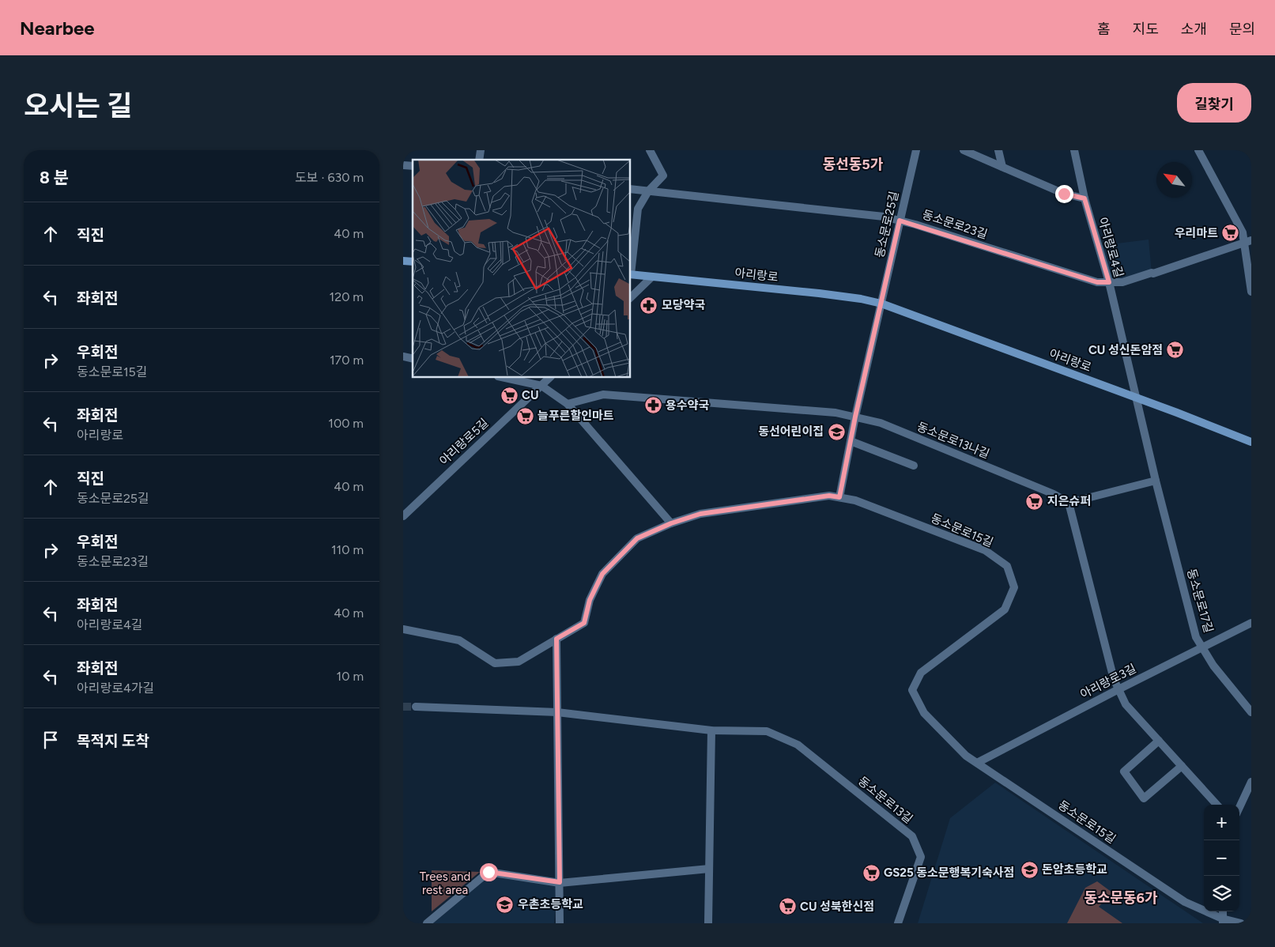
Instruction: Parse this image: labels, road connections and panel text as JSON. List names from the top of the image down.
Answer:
{
  "streets": {
    "main road": ["아리랑로"],
    "street": [
      "동소문로25길",
      "동소문로23길",
      "아리랑로4길",
      "동소문로13나길",
      "아리랑로5길",
      "동소문로15길",
      "동소문로17길",
      "아리랑로3길",
      "동소문로13길"
    ]
  },
  "crossings": [
    ["동소문로25길", "동소문로23길"],
    ["동소문로25길", "아리랑로"],
    ["동소문로23길", "아리랑로4길"],
    ["아리랑로4길", "아리랑로"],
    ["아리랑로4길", "동소문로17길"],
    ["아리랑로", "동소문로17길"],
    ["동소문로15길", "아리랑로3길"],
    ["동소문로17길", "아리랑로3길"]
  ],
  "districts": ["동선동5가", "동소문동6가"],
  "parks": ["Trees and rest area"],
  "places": {
    "supermarket": [
      "우리마트",
      "CU 성신돈암점",
      "CU",
      "늘푸른할인마트",
      "지은슈퍼",
      "GS25 동소문행복기숙사점",
      "CU 성북한신점"
    ],
    "pharmacy": ["모당약국", "용수약국"],
    "school or university": ["동선어린이집", "돈암초등학교", "우촌초등학교"]
  },
  "north": "top left",
  "page": {
    "header": "Nearbee",
    "nav": [
      "홈",
      "지도",
      "소개",
      "문의"
    ],
    "title": "오시는 길",
    "buttons": "길찾기",
    "heading": ["8 분", "도보 · 630 m"],
    "list": [
      ["직진", "40 m"],
      ["좌회전", "120 m"],
      ["우회전", "동소문로15길", "170 m"],
      ["좌회전", "아리랑로", "100 m"],
      ["직진", "동소문로25길", "40 m"],
      ["우회전", "동소문로23길", "110 m"],
      ["좌회전", "아리랑로4길", "40 m"],
      ["좌회전", "아리랑로4가길", "10 m"],
      "목적지 도착"
    ],
    "map_buttons": ["+", "−"]
  }
}
